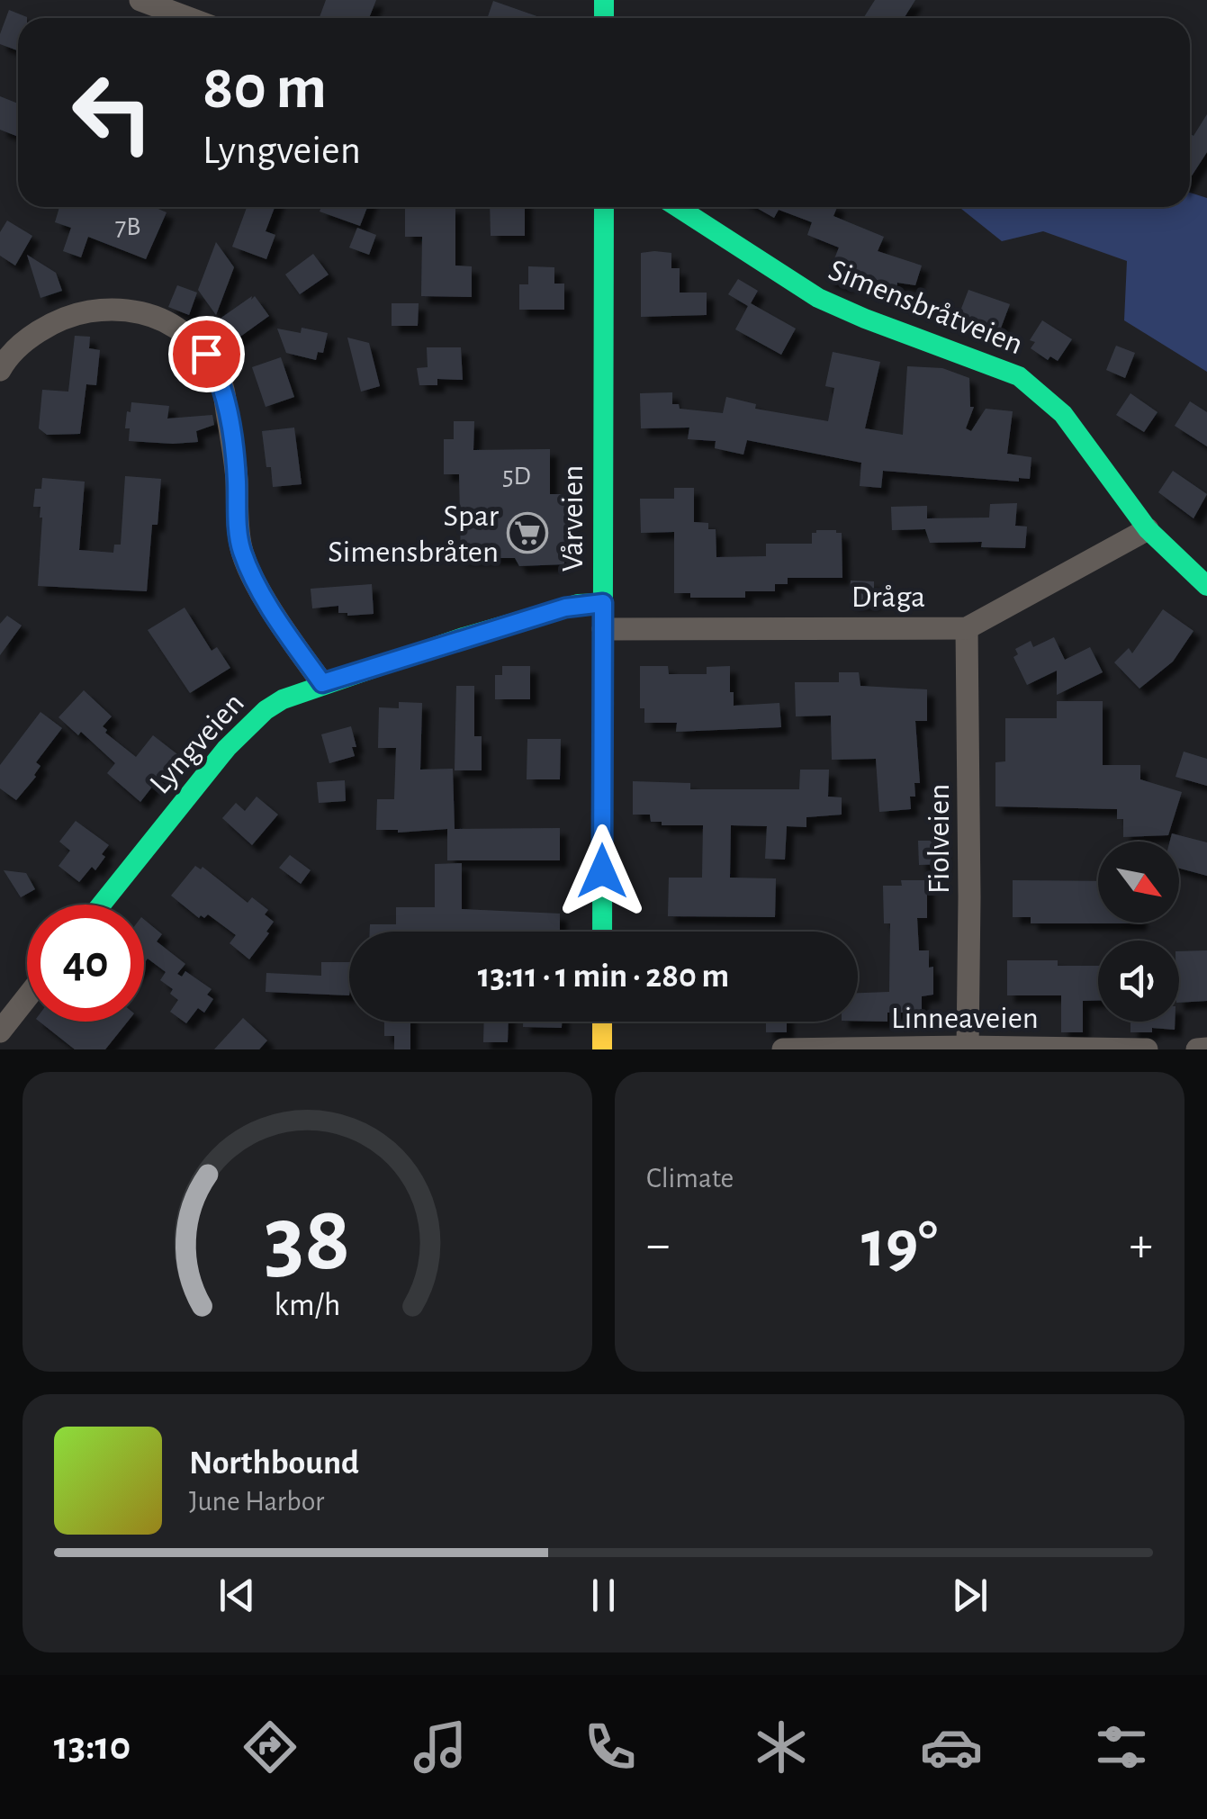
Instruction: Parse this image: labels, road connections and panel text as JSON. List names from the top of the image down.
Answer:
{
  "streets": {
    "street": [
      "Simensbråtveien",
      "Vårveien",
      "Dråga",
      "Lyngveien",
      "Fiolveien",
      "Linneaveien"
    ]
  },
  "crossings": [
    ["Simensbråtveien", "Dråga"],
    ["Vårveien", "Dråga"],
    ["Vårveien", "Lyngveien"],
    ["Dråga", "Fiolveien"],
    ["Fiolveien", "Linneaveien"]
  ],
  "places": {
    "supermarket": ["Spar Simensbråten"]
  },
  "house_numbers": ["7B", "5D"],
  "north": "bottom right",
  "page": {
    "turn": ["80 m", "Lyngveien"],
    "limit": "40",
    "trip": "13:11 · 1 min · 280 m",
    "tile": "Climate",
    "heat": ["−", "19°", "+"],
    "song": ["Northbound", "June Harbor"],
    "tabs": "13:10",
    "gauge": ["38", "km/h"]
  }
}
